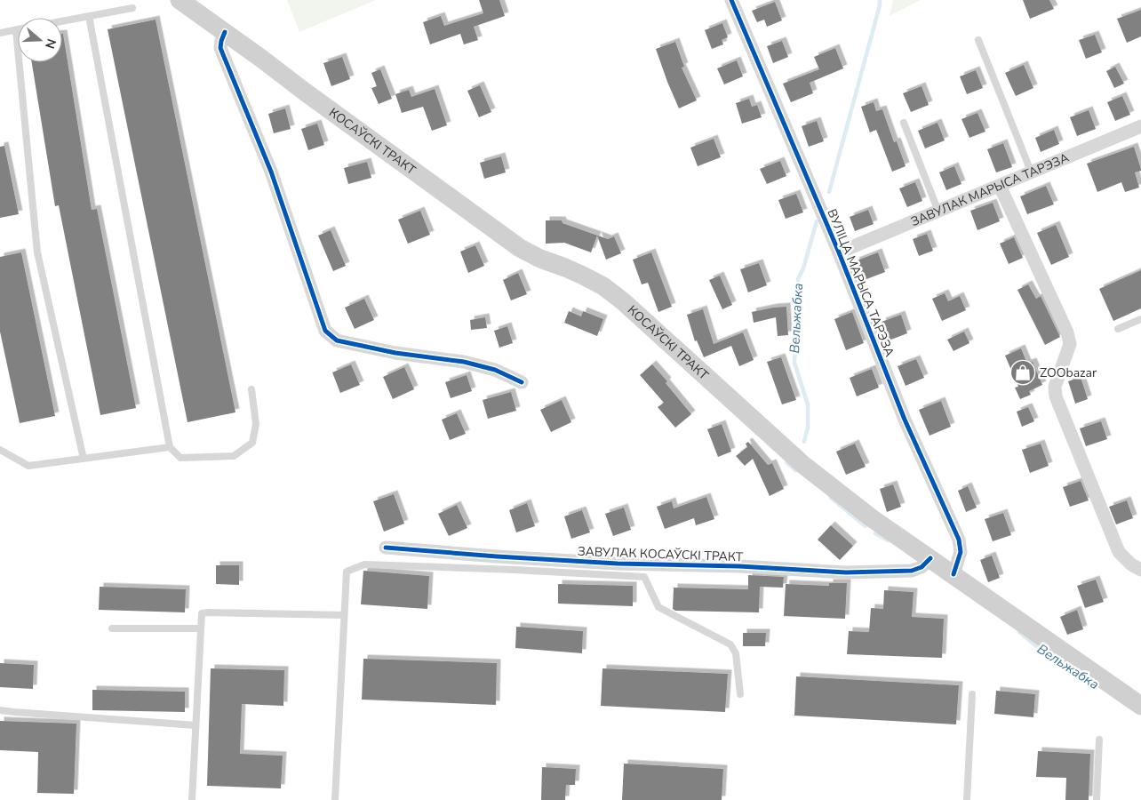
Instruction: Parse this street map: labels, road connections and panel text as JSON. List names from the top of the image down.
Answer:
{
  "streets": {
    "main road": ["КОСАЎСКІ ТРАКТ"],
    "street": ["ЗАВУЛАК МАРЫСА ТАРЭЗА", "ВУЛІЦА МАРЫСА ТАРЭЗА", "ЗАВУЛАК КОСАЎСКІ ТРАКТ"]
  },
  "crossings": [
    ["КОСАЎСКІ ТРАКТ", "ВУЛІЦА МАРЫСА ТАРЭЗА"],
    ["КОСАЎСКІ ТРАКТ", "ЗАВУЛАК КОСАЎСКІ ТРАКТ"],
    ["ЗАВУЛАК МАРЫСА ТАРЭЗА", "ВУЛІЦА МАРЫСА ТАРЭЗА"]
  ],
  "water": ["Вельжабка"],
  "places": {
    "shop": ["ZOObazar"]
  },
  "north": "right"
}
